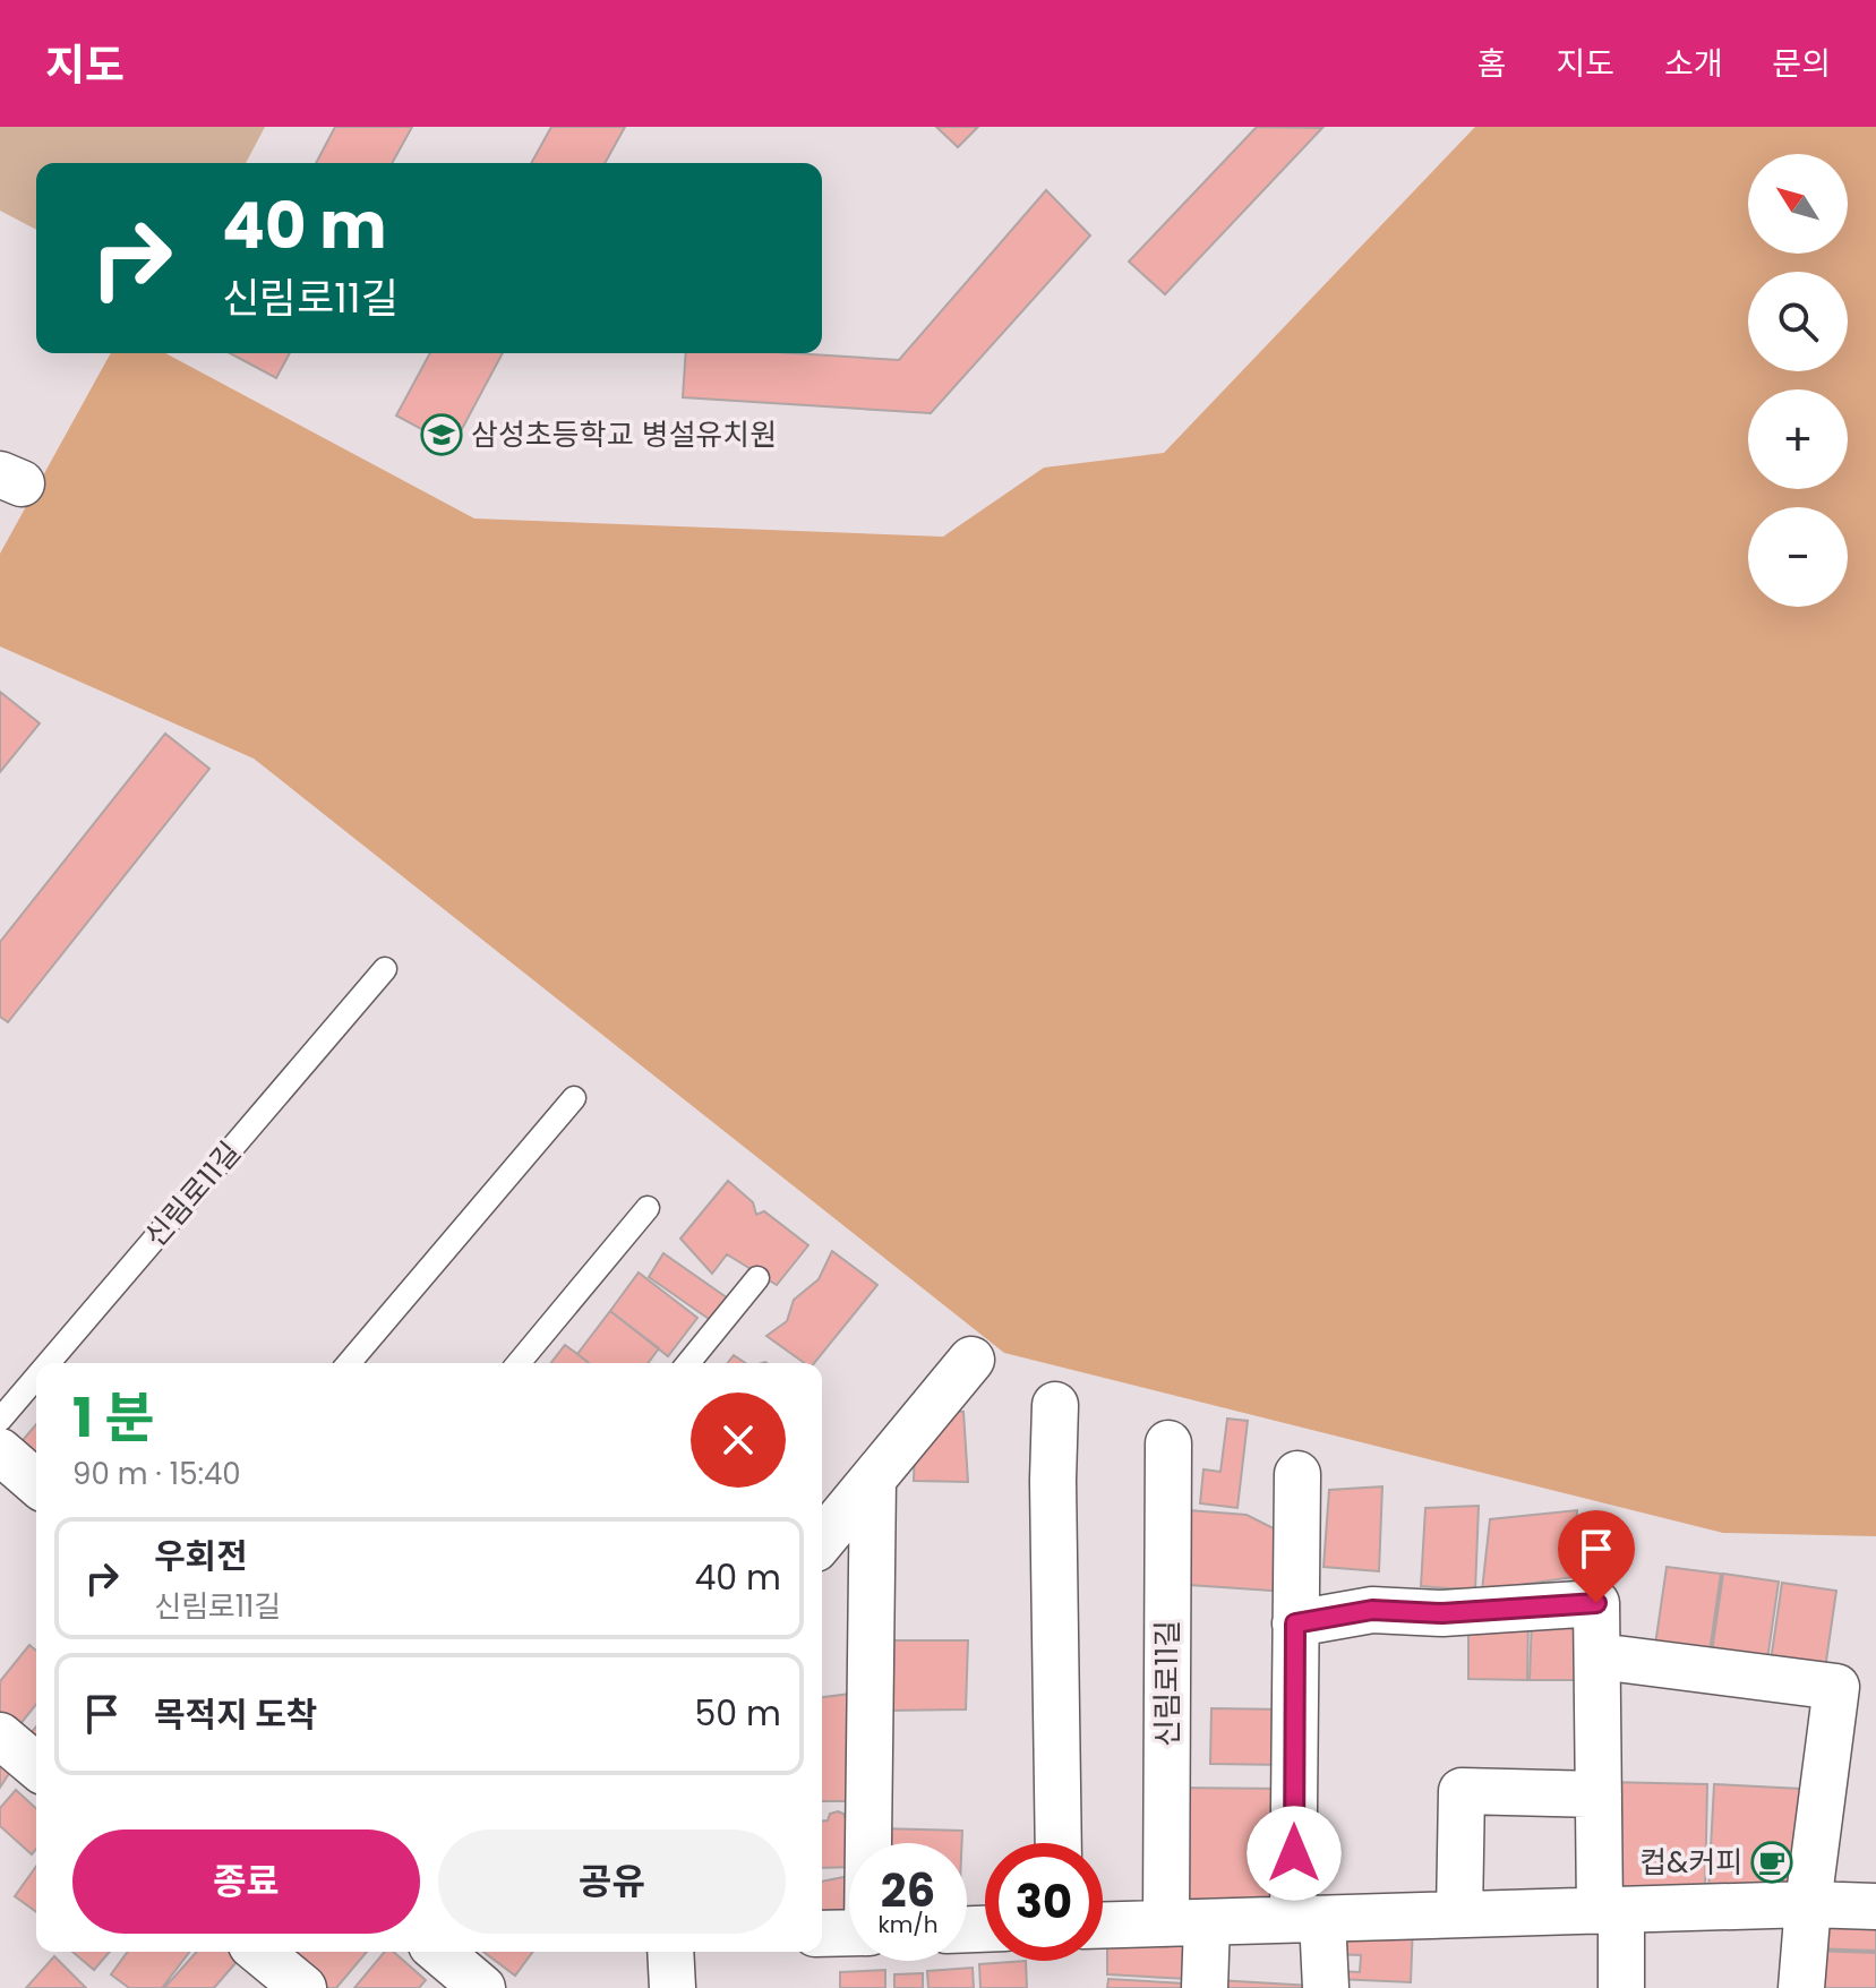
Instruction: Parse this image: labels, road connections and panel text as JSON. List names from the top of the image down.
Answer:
{
  "streets": {
    "street": ["신림로11길"]
  },
  "places": {
    "school or university": ["삼성초등학교 병설유치원"],
    "cafe": ["컵&커피"]
  },
  "north": "top left",
  "page": {
    "header": "지도",
    "nav": [
      "홈",
      "지도",
      "소개",
      "문의"
    ],
    "map_buttons": ["+", "−"],
    "turn": ["40 m", "신림로11길"],
    "heading": ["1 분", "90 m · 15:40"],
    "list": [
      {
        "name": "우회전",
        "note": "신림로11길",
        "value": "40 m"
      },
      {
        "name": "목적지 도착",
        "value": "50 m"
      }
    ],
    "buttons": ["종료", "공유"],
    "speed": "26 km/h",
    "limit": "30"
  }
}
